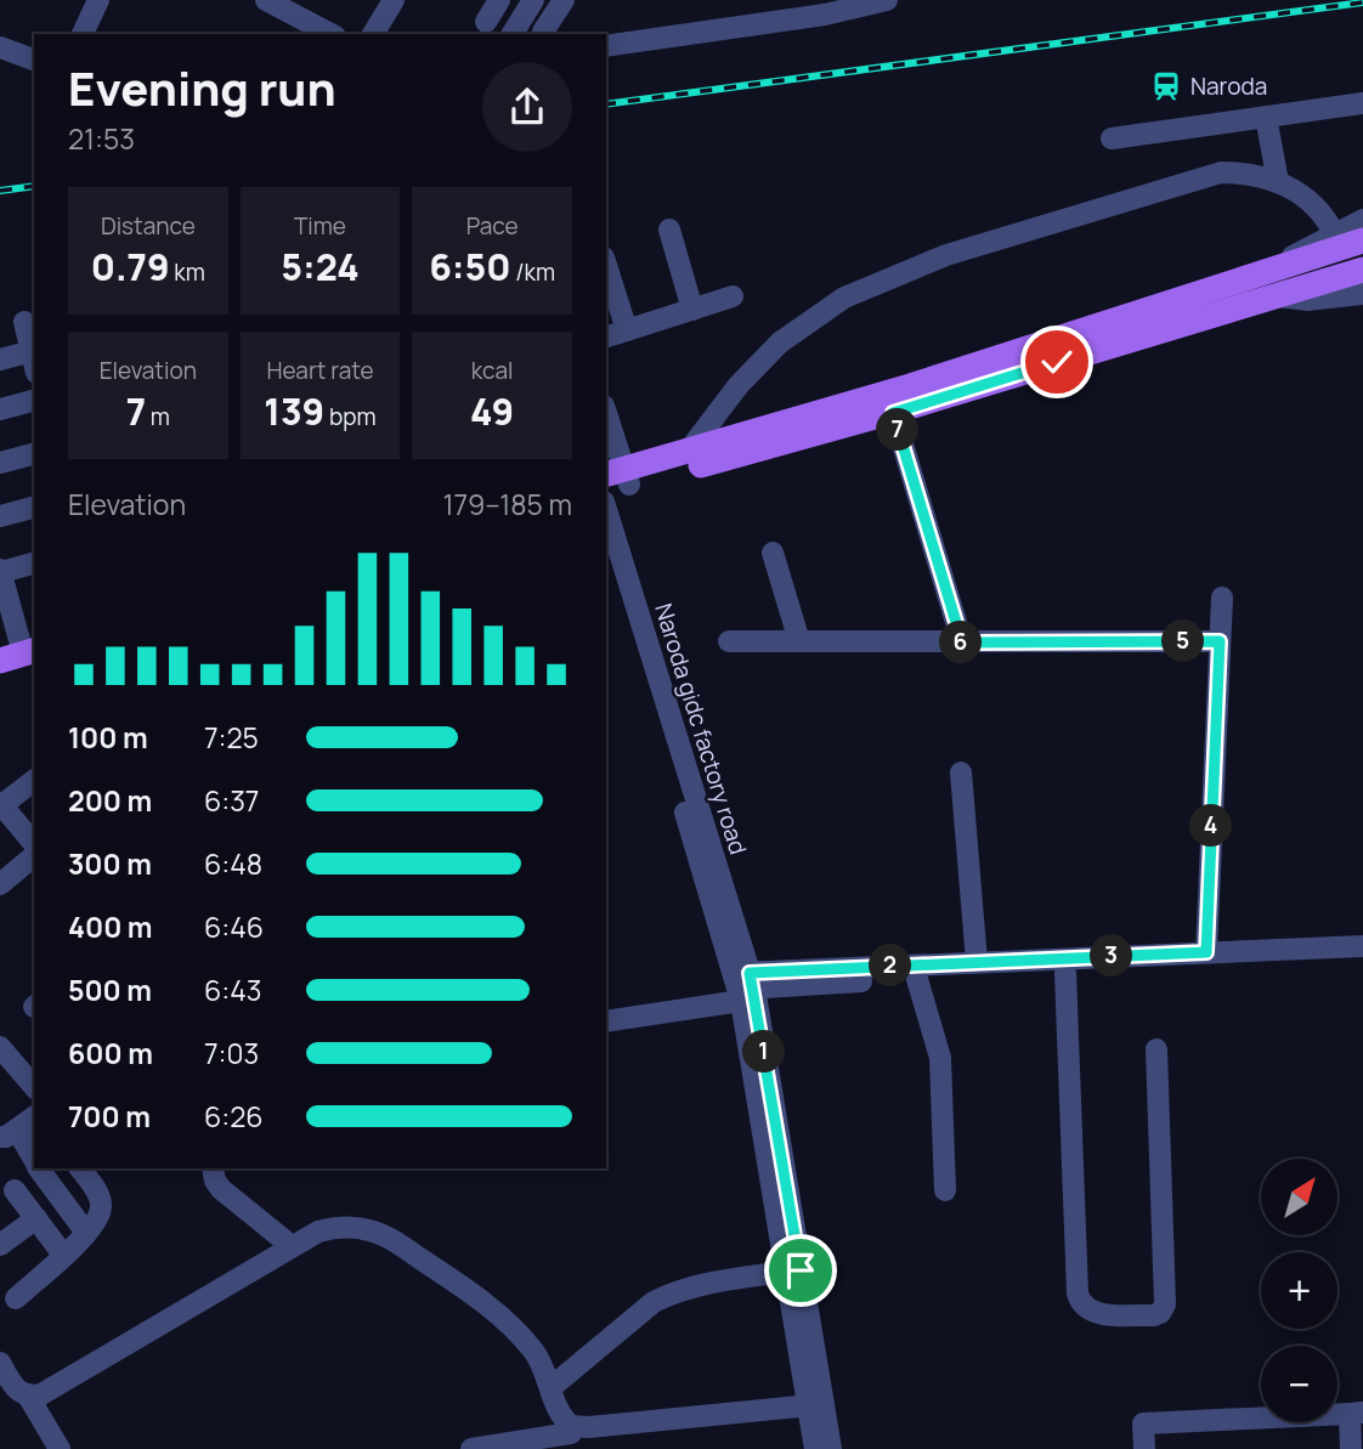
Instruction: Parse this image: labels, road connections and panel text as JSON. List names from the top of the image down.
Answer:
{
  "streets": {
    "street": ["Naroda gidc factory road"]
  },
  "places": {
    "station": ["Naroda"]
  },
  "north": "top right",
  "page": {
    "heading": ["Evening run", "21:53"],
    "stats": [
      ["Distance", "0.79 km"],
      ["Time", "5:24"],
      ["Pace", "6:50 /km"],
      ["Elevation", "7 m"],
      ["Heart rate", "139 bpm"],
      ["kcal", "49"]
    ],
    "pins": [
      "7",
      "5",
      "6",
      "4",
      "3",
      "2",
      "1"
    ],
    "chart": ["Elevation", "179–185 m"],
    "list": [
      {
        "name": "100 m",
        "note": "7:25"
      },
      {
        "name": "200 m",
        "note": "6:37"
      },
      {
        "name": "300 m",
        "note": "6:48"
      },
      {
        "name": "400 m",
        "note": "6:46"
      },
      {
        "name": "500 m",
        "note": "6:43"
      },
      {
        "name": "600 m",
        "note": "7:03"
      },
      {
        "name": "700 m",
        "note": "6:26"
      }
    ],
    "map_buttons": ["+", "−"]
  }
}
